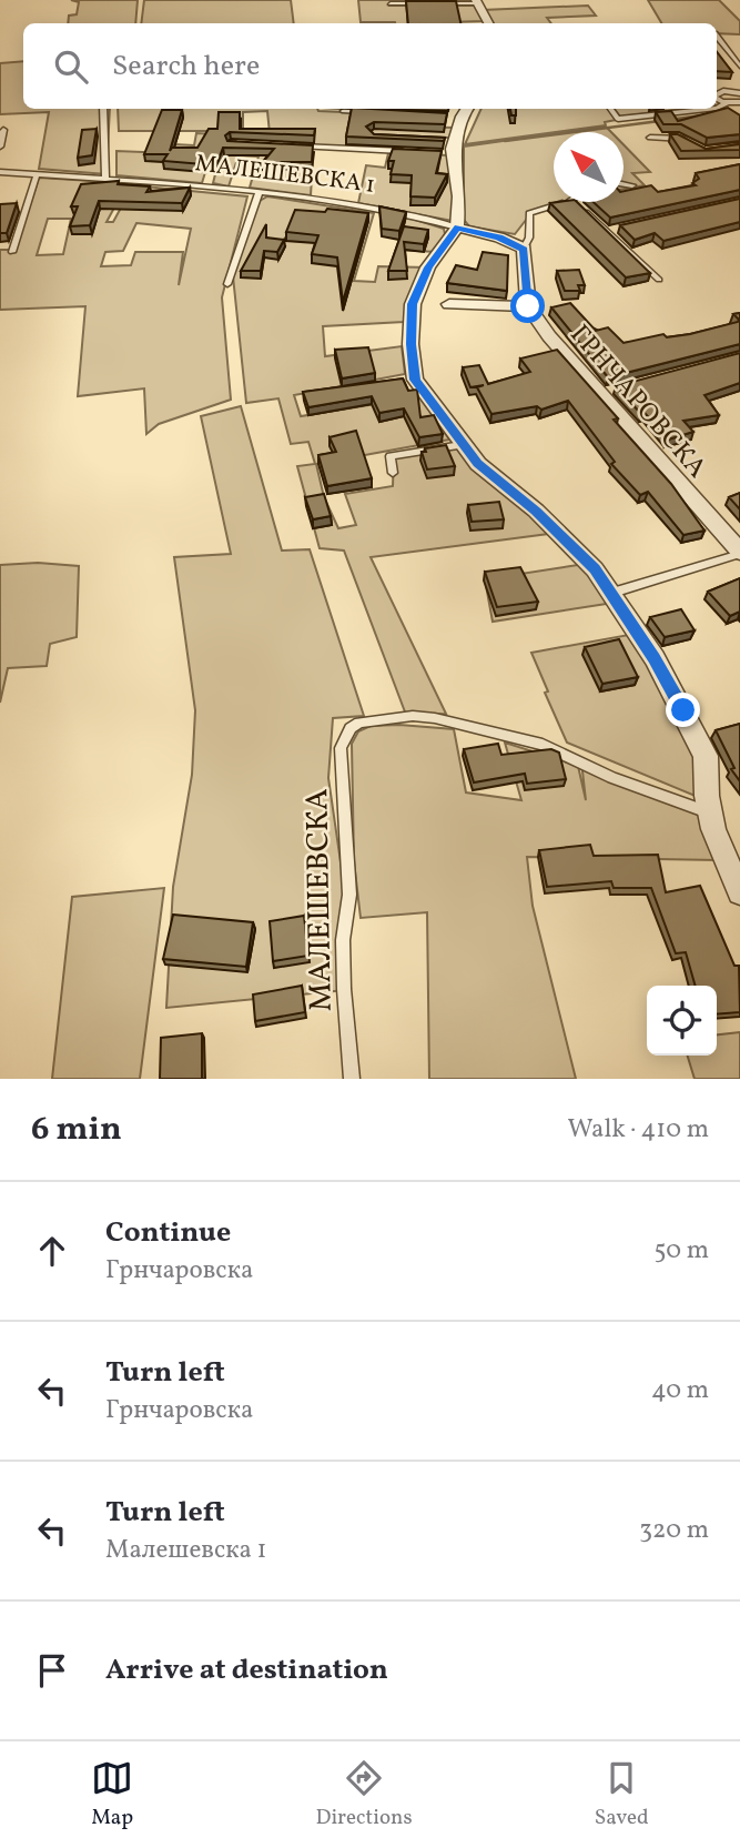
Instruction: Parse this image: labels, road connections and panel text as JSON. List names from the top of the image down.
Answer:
{
  "streets": {
    "street": ["ГРНЧАРОВСКА"],
    "lane": ["МАЛЕШЕВСКА 1", "МАЛЕШЕВСКА"]
  },
  "north": "top left",
  "page": {
    "search": "Search here",
    "heading": ["6 min", "Walk · 410 m"],
    "list": [
      ["Continue", "Грнчаровска", "50 m"],
      ["Turn left", "Грнчаровска", "40 m"],
      ["Turn left", "Малешевска 1", "320 m"],
      "Arrive at destination"
    ],
    "nav": ["Map", "Directions", "Saved"]
  }
}
